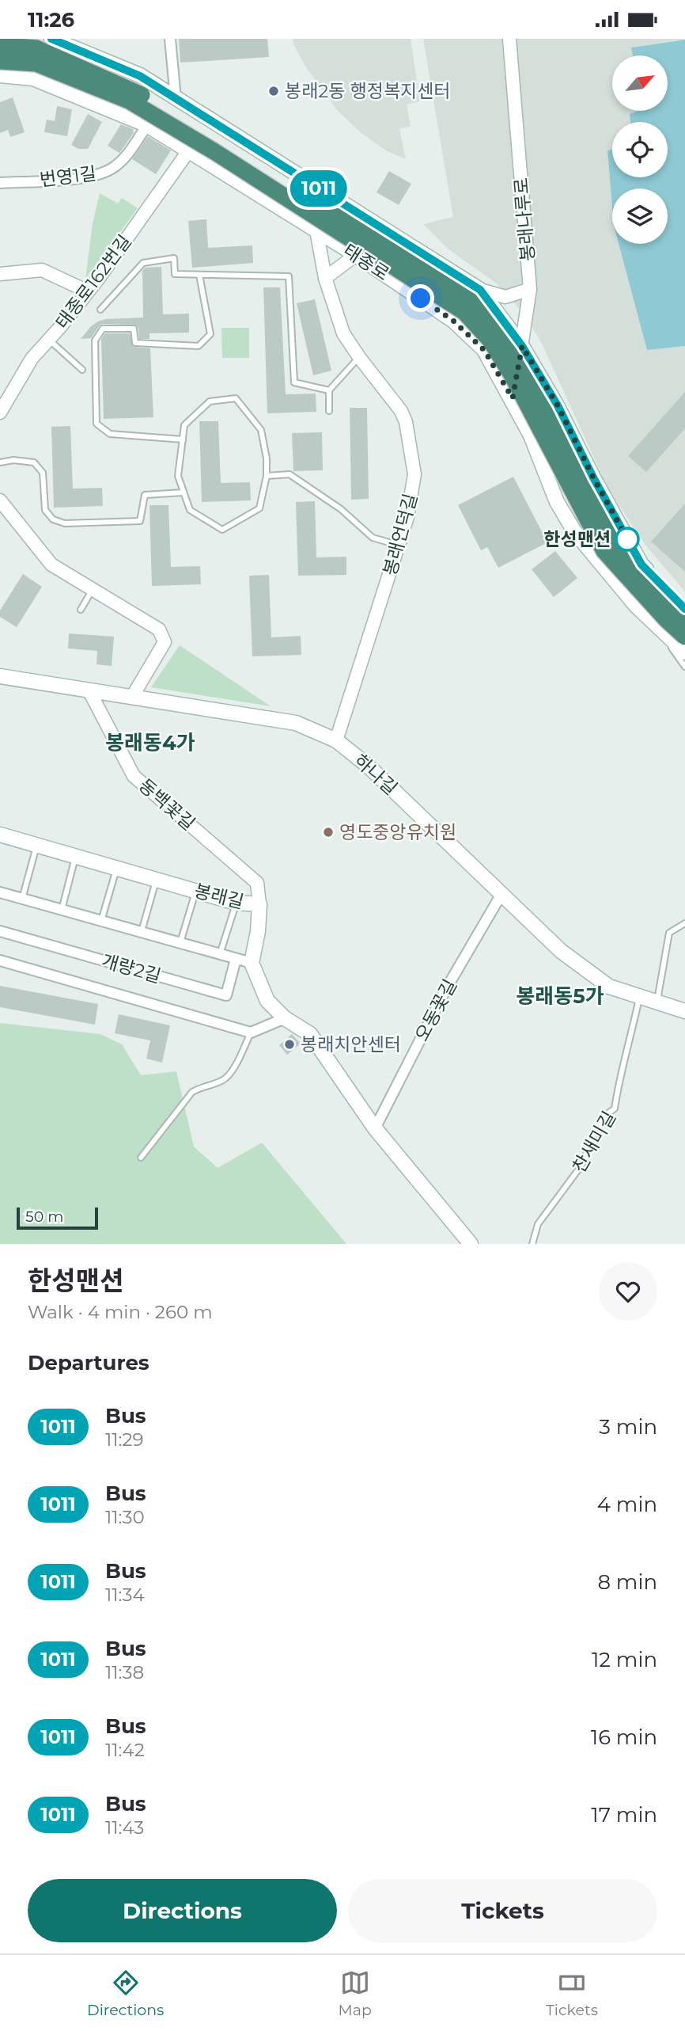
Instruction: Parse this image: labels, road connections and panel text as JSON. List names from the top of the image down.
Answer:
{
  "streets": {
    "main road": ["태종로", "하나길", "봉래길"],
    "street": [
      "번영1길",
      "봉래나루로",
      "태종로162번길",
      "봉래언덕길",
      "동백꽃길",
      "개량2길",
      "오동꽃길"
    ],
    "lane": ["찬새미길"]
  },
  "crossings": [
    ["번영1길", "태종로"],
    ["봉래나루로", "태종로"],
    ["태종로", "태종로162번길"],
    ["태종로", "봉래언덕길"],
    ["봉래언덕길", "하나길"],
    ["하나길", "동백꽃길"],
    ["하나길", "오동꽃길"],
    ["하나길", "찬새미길"],
    ["동백꽃길", "봉래길"]
  ],
  "districts": ["봉래동4가", "봉래동5가"],
  "places": [
    "봉래2동 행정복지센터",
    "한성맨션",
    "영도중앙유치원",
    "봉래치안센터"
  ],
  "lines": ["bus line 1011"],
  "scale_bar": "50 m",
  "north": "top right",
  "page": {
    "status": "11:26",
    "on_map": "1011",
    "scale": "50 m",
    "heading": [
      ["한성맨션", "Walk · 4 min · 260 m"],
      "Departures"
    ],
    "list": [
      {
        "mark": "1011",
        "name": "Bus",
        "note": "11:29",
        "value": "3 min"
      },
      {
        "mark": "1011",
        "name": "Bus",
        "note": "11:30",
        "value": "4 min"
      },
      {
        "mark": "1011",
        "name": "Bus",
        "note": "11:34",
        "value": "8 min"
      },
      {
        "mark": "1011",
        "name": "Bus",
        "note": "11:38",
        "value": "12 min"
      },
      {
        "mark": "1011",
        "name": "Bus",
        "note": "11:42",
        "value": "16 min"
      },
      {
        "mark": "1011",
        "name": "Bus",
        "note": "11:43",
        "value": "17 min"
      }
    ],
    "buttons": ["Directions", "Tickets"],
    "tabs": ["Directions", "Map", "Tickets"]
  }
}
